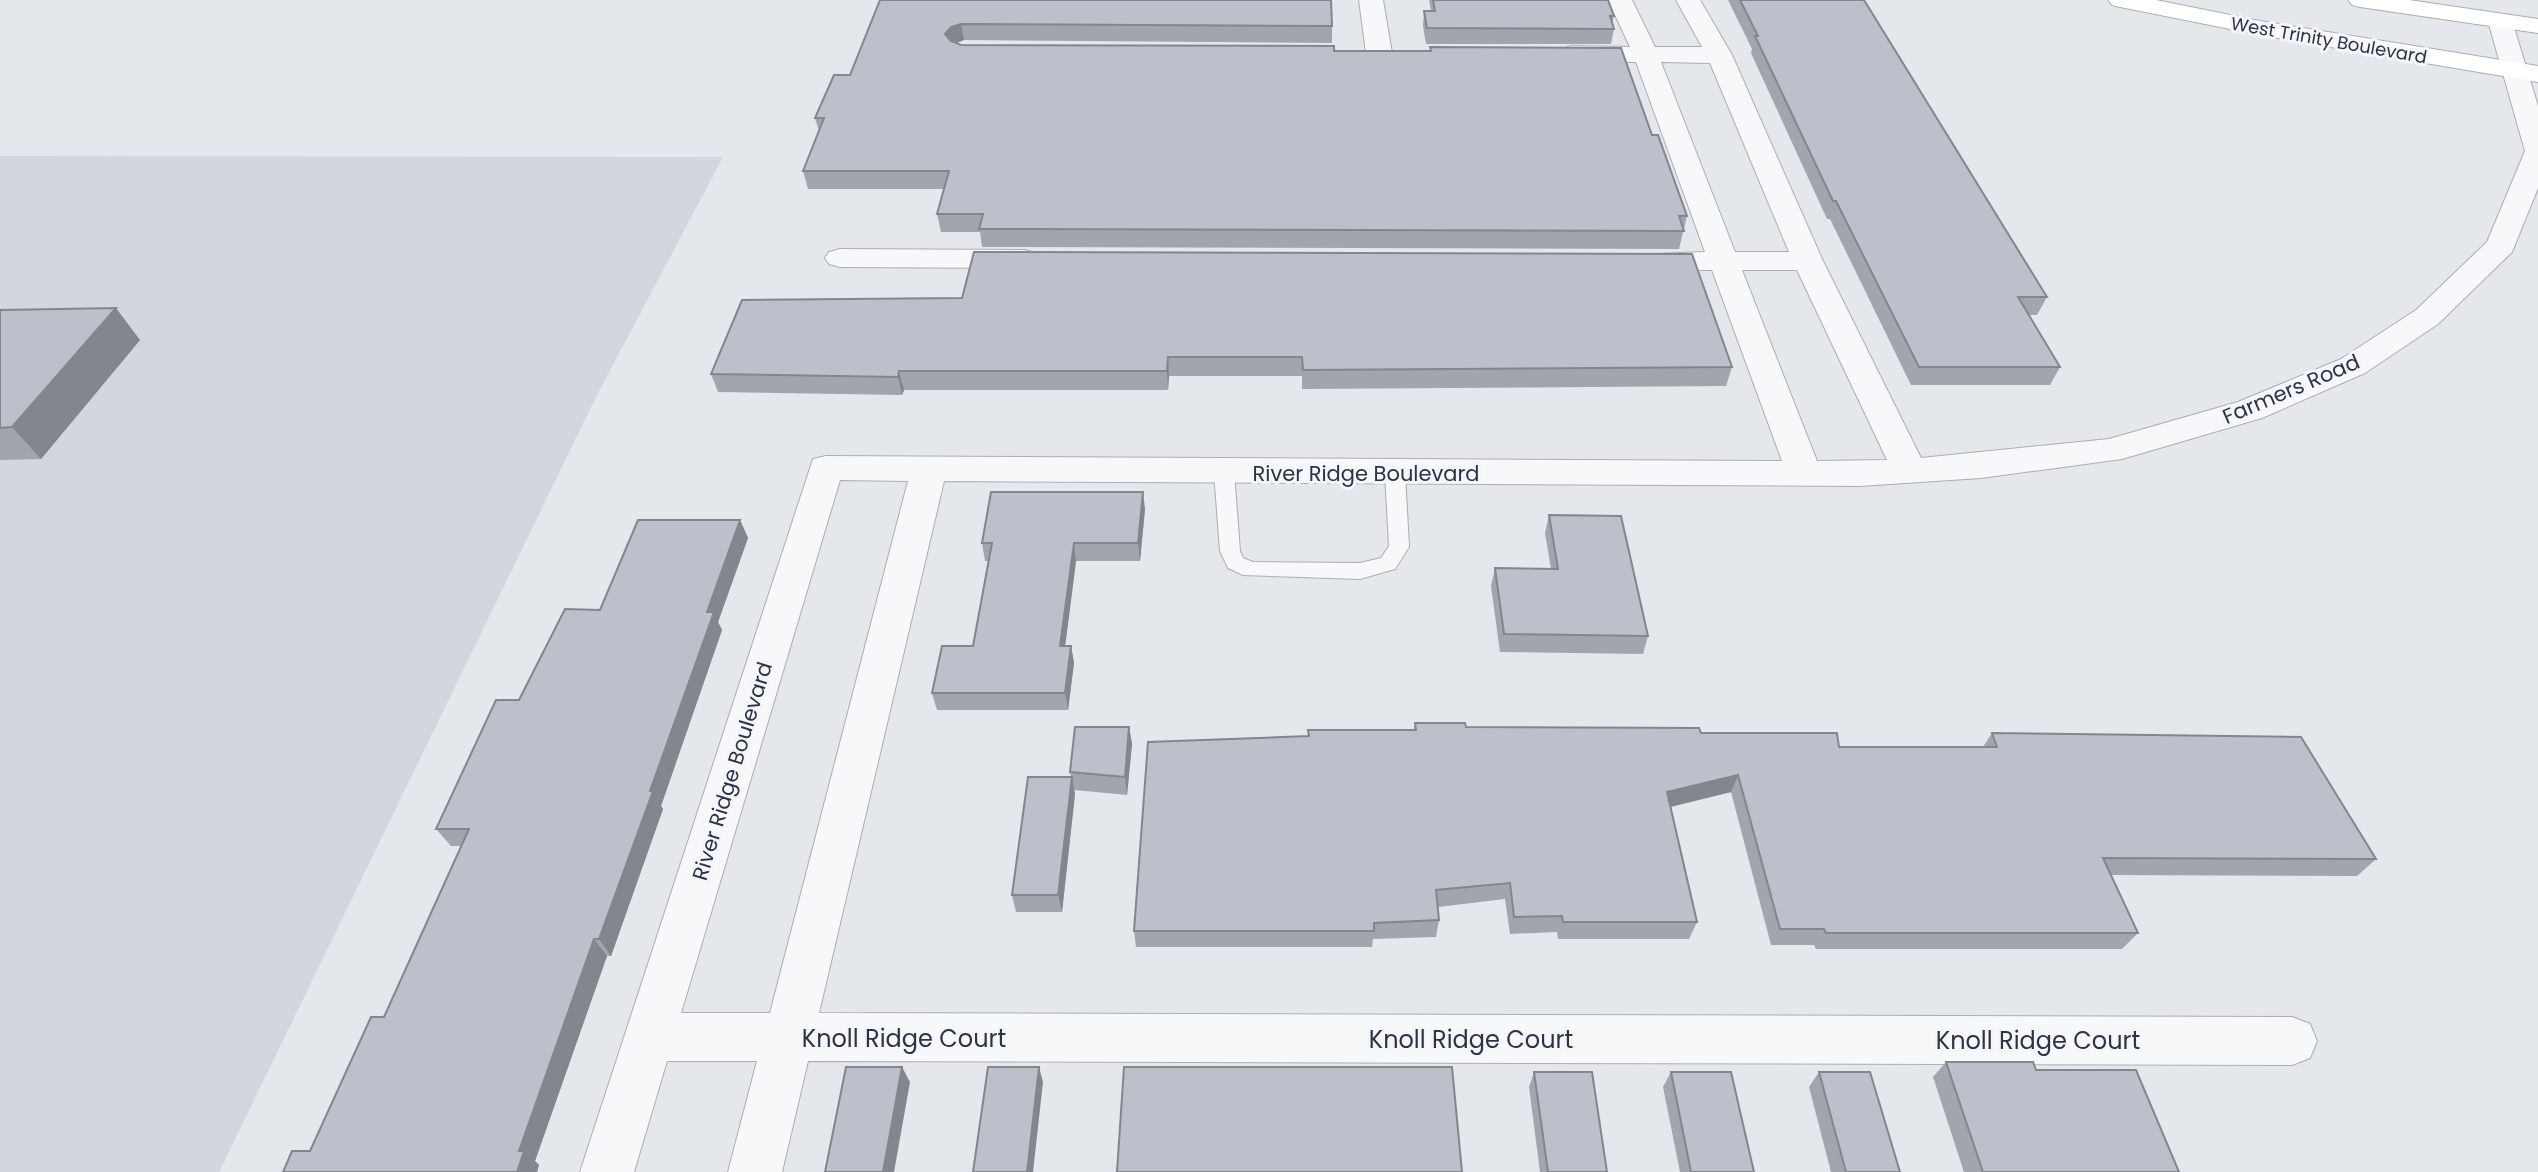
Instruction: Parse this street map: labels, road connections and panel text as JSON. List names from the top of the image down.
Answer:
{
  "streets": {
    "main road": ["West Trinity Boulevard"],
    "street": ["Farmers Road", "River Ridge Boulevard", "Knoll Ridge Court"]
  },
  "crossings": [
    ["West Trinity Boulevard", "Farmers Road"],
    ["Farmers Road", "River Ridge Boulevard"],
    ["River Ridge Boulevard", "Knoll Ridge Court"]
  ]
}
